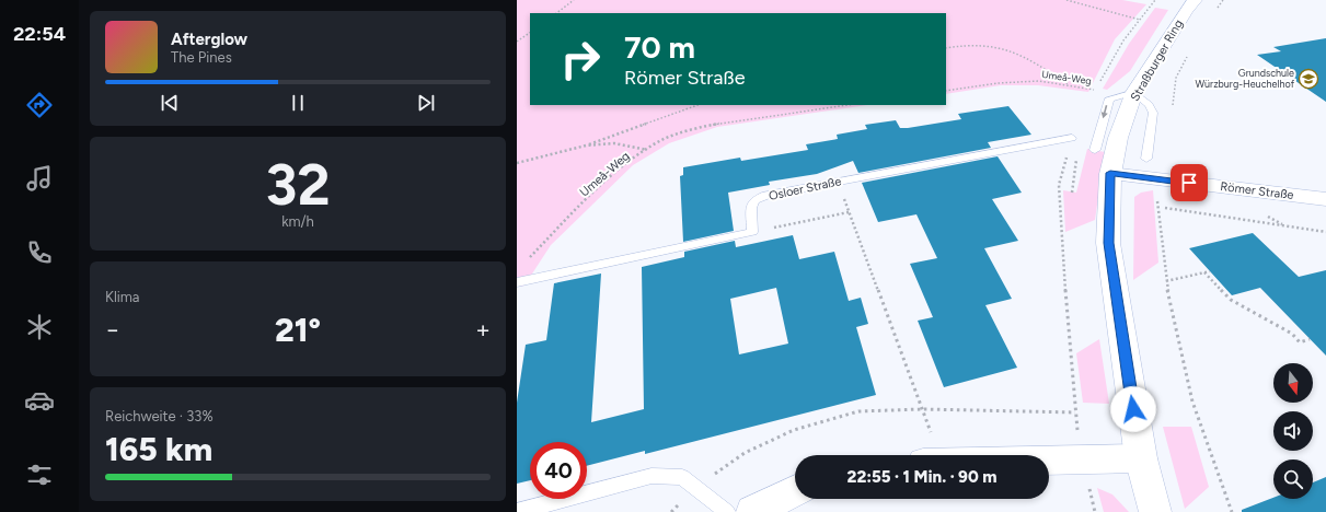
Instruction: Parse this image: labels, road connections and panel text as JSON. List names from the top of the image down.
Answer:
{
  "streets": {
    "street": ["Straßburger Ring", "Römer Straße"],
    "lane": ["Osloer Straße"],
    "path": ["Umeå-Weg"]
  },
  "crossings": [
    ["Straßburger Ring", "Umeå-Weg"],
    ["Straßburger Ring", "Römer Straße"]
  ],
  "places": {
    "school or university": ["Grundschule Würzburg-Heuchelhof"]
  },
  "north": "bottom",
  "page": {
    "tabs": "22:54",
    "turn": ["70 m", "Römer Straße"],
    "song": ["Afterglow", "The Pines"],
    "tile": [
      ["32", "km/h"],
      "Klima",
      ["Reichweite · 33%", "165 km"]
    ],
    "heat": ["−", "21°", "+"],
    "limit": "40",
    "trip": "22:55 · 1 Min. · 90 m"
  }
}
